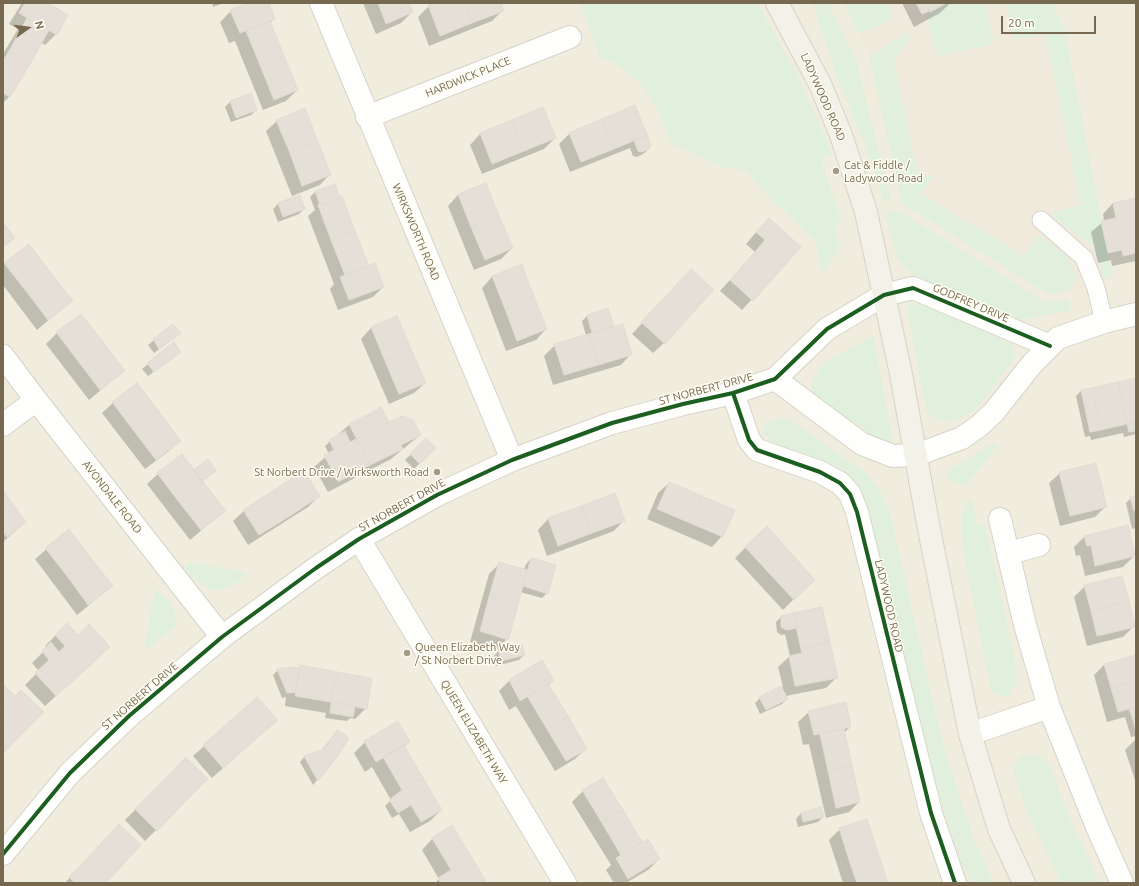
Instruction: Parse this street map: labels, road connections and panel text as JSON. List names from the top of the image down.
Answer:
{
  "streets": {
    "main road": ["LADYWOOD ROAD"],
    "street": [
      "HARDWICK PLACE",
      "WIRKSWORTH ROAD",
      "GODFREY DRIVE",
      "ST NORBERT DRIVE",
      "AVONDALE ROAD",
      "QUEEN ELIZABETH WAY"
    ]
  },
  "crossings": [
    ["HARDWICK PLACE", "WIRKSWORTH ROAD"],
    ["LADYWOOD ROAD", "GODFREY DRIVE"],
    ["LADYWOOD ROAD", "ST NORBERT DRIVE"],
    ["WIRKSWORTH ROAD", "ST NORBERT DRIVE"],
    ["GODFREY DRIVE", "ST NORBERT DRIVE"],
    ["ST NORBERT DRIVE", "AVONDALE ROAD"],
    ["ST NORBERT DRIVE", "QUEEN ELIZABETH WAY"]
  ],
  "places": ["Cat & Fiddle / Ladywood Road", "St Norbert Drive / Wirksworth Road", "Queen Elizabeth Way / St Norbert Drive"],
  "scale_bar": "20 m",
  "north": "right"
}
